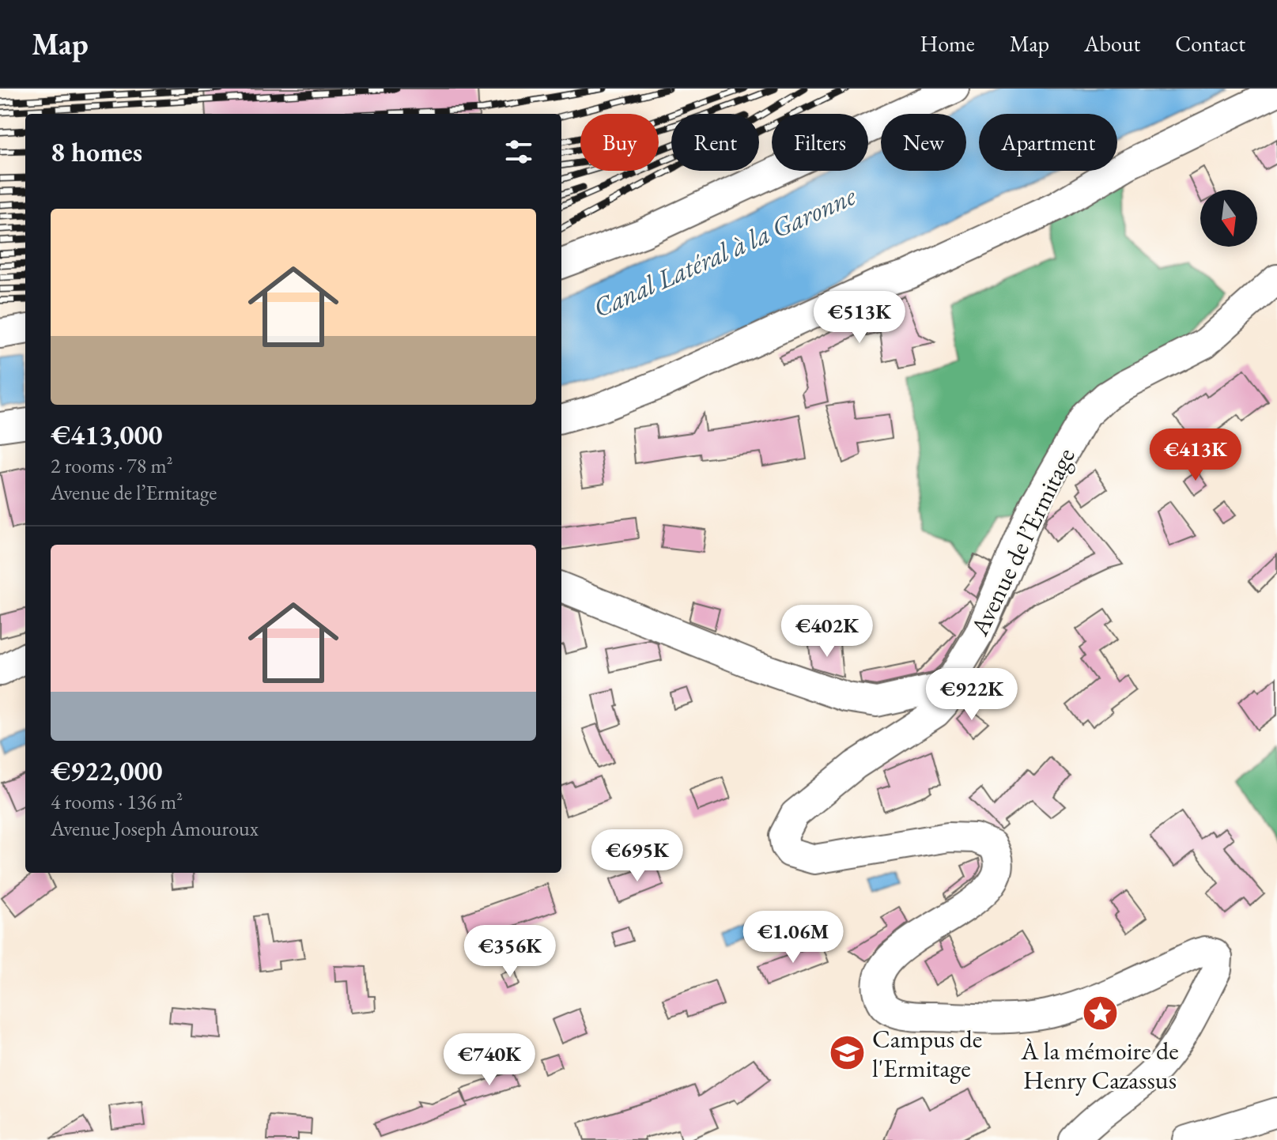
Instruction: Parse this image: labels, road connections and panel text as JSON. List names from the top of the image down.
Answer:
{
  "streets": {
    "street": ["Avenue de l’Ermitage"]
  },
  "water": ["Canal Latéral à la Garonne"],
  "places": {
    "place": ["À la mémoire de Henry Cazassus"],
    "school or university": ["Campus de l'Ermitage"]
  },
  "north": "bottom",
  "page": {
    "header": "Map",
    "nav": [
      "Home",
      "Map",
      "About",
      "Contact"
    ],
    "chip": [
      "Buy",
      "Rent",
      "Filters",
      "New",
      "Apartment"
    ],
    "heading": "8 homes",
    "list": [
      {
        "name": "€413,000",
        "note": "2 rooms · 78 m² · Avenue de l’Ermitage"
      },
      {
        "name": "€922,000",
        "note": "4 rooms · 136 m² · Avenue Joseph Amouroux"
      }
    ],
    "price": [
      "€513K",
      "€413K",
      "€402K",
      "€922K",
      "€695K",
      "€1.06M",
      "€356K",
      "€740K"
    ]
  }
}
